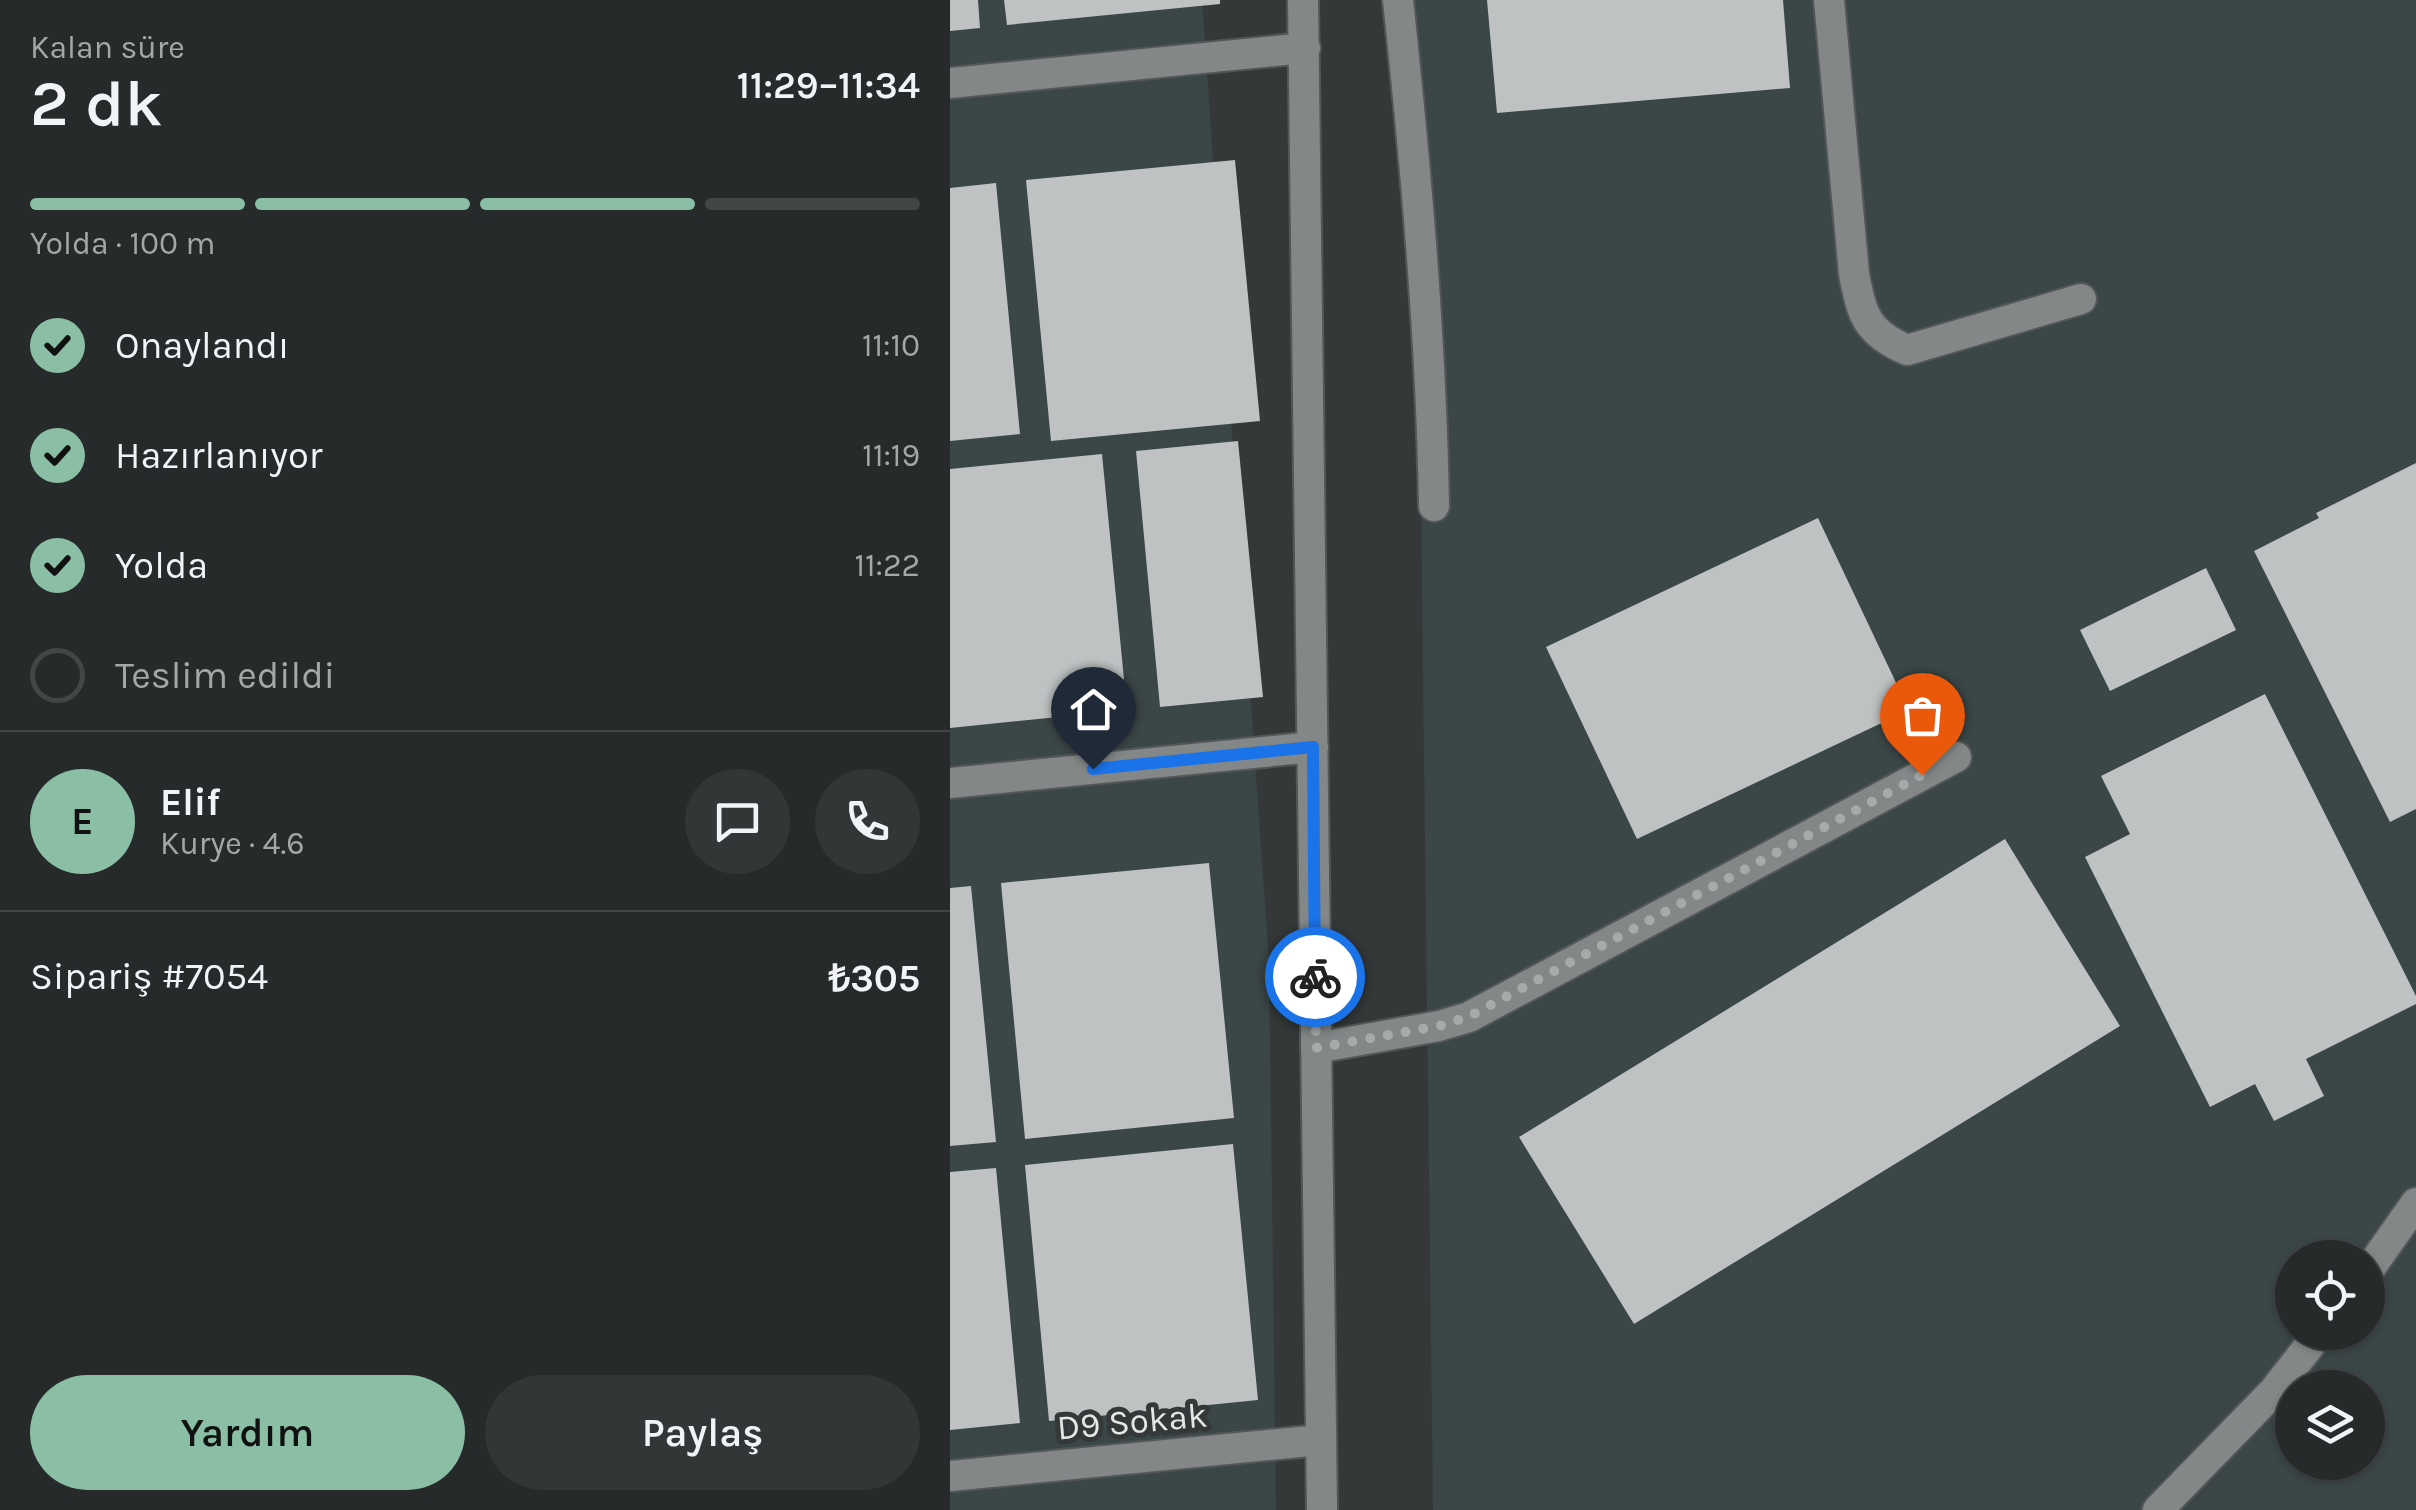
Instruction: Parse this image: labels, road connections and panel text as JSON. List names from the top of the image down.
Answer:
{
  "streets": {
    "street": ["D9 Sokak"]
  },
  "page": {
    "heading": ["2 dk", "Kalan süre", "11:29–11:34"],
    "panel": [
      "Elif",
      "Kurye · 4.6",
      "Sipariş #7054",
      "₺305"
    ],
    "bar": "Yolda · 100 m",
    "list": [
      ["Onaylandı", "11:10"],
      ["Hazırlanıyor", "11:19"],
      ["Yolda", "11:22"],
      "Teslim edildi"
    ],
    "round": "E",
    "buttons": ["Yardım", "Paylaş"]
  }
}
